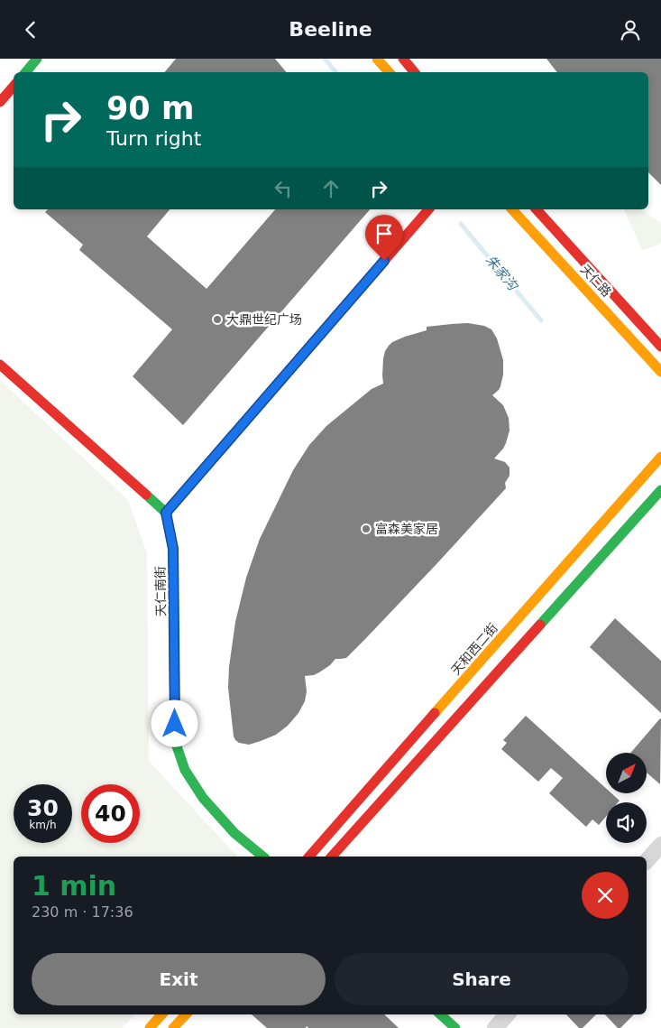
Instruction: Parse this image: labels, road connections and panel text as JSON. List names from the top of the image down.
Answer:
{
  "streets": {
    "street": ["天仁路", "天仁南街", "天和西二街"]
  },
  "water": ["朱家沟"],
  "places": ["大鼎世纪广场", "富森美家居"],
  "north": "top right",
  "page": {
    "header": "Beeline",
    "turn": ["90 m", "Turn right"],
    "speed": "30 km/h",
    "limit": "40",
    "heading": ["1 min", "230 m · 17:36"],
    "buttons": ["Exit", "Share"]
  }
}
